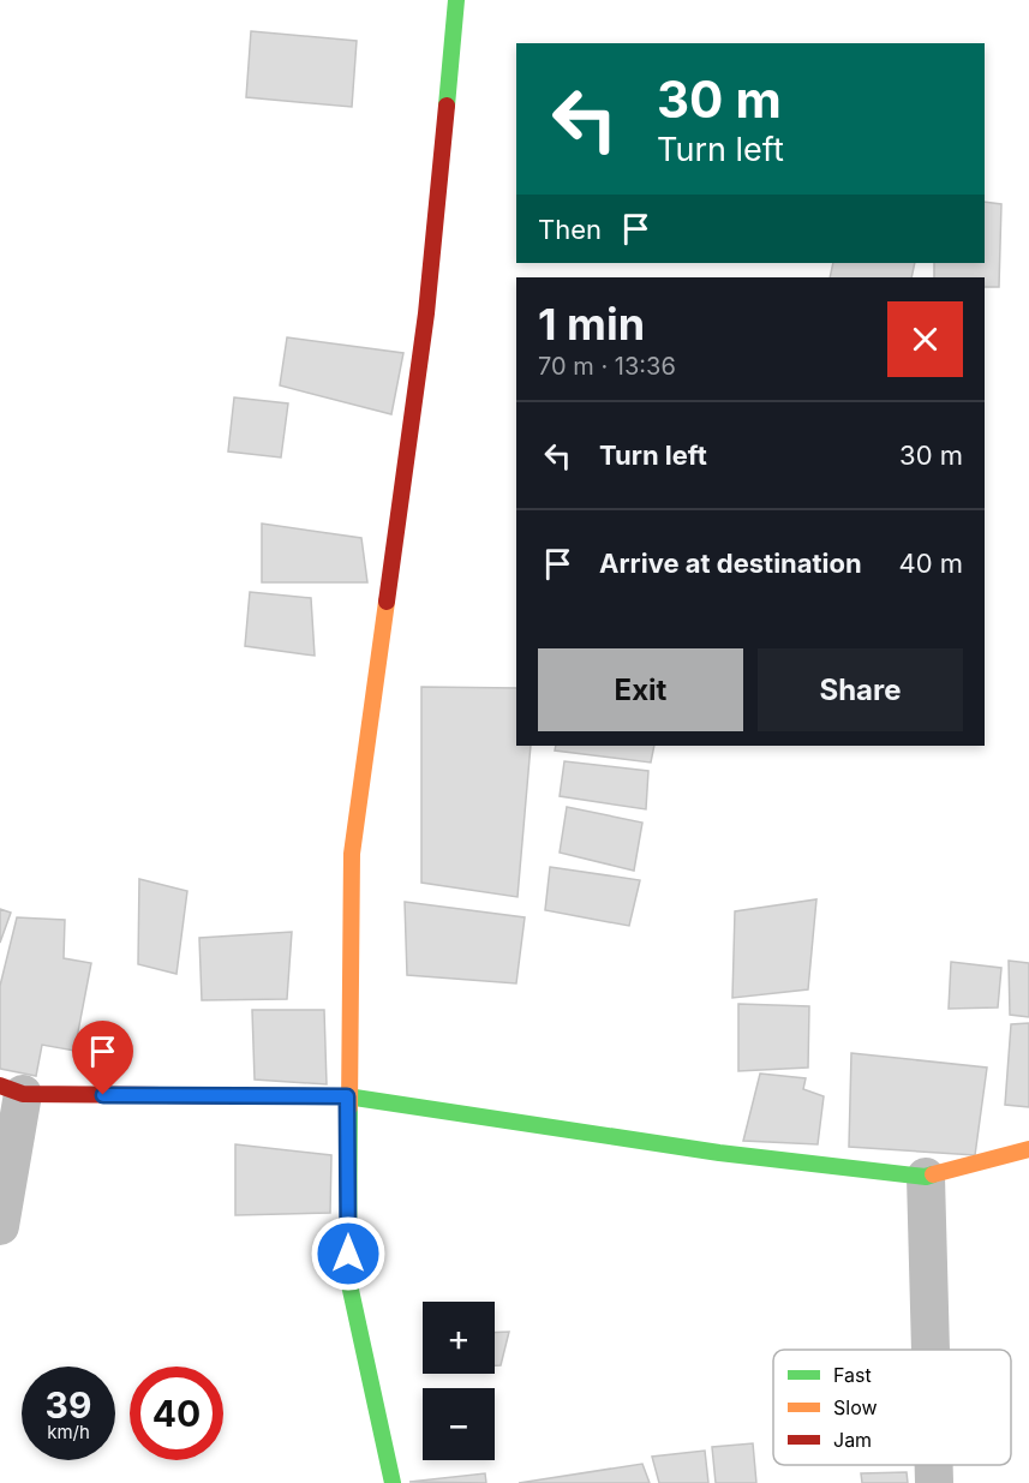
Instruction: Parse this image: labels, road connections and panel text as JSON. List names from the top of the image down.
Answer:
{
  "legend": ["Fast", "Slow", "Jam"],
  "page": {
    "turn": ["30 m", "Turn left"],
    "then": "Then",
    "heading": ["1 min", "70 m · 13:36"],
    "list": [
      {
        "name": "Turn left",
        "value": "30 m"
      },
      {
        "name": "Arrive at destination",
        "value": "40 m"
      }
    ],
    "buttons": ["Exit", "Share"],
    "map_buttons": ["+", "−"],
    "speed": "39 km/h",
    "limit": "40"
  }
}
